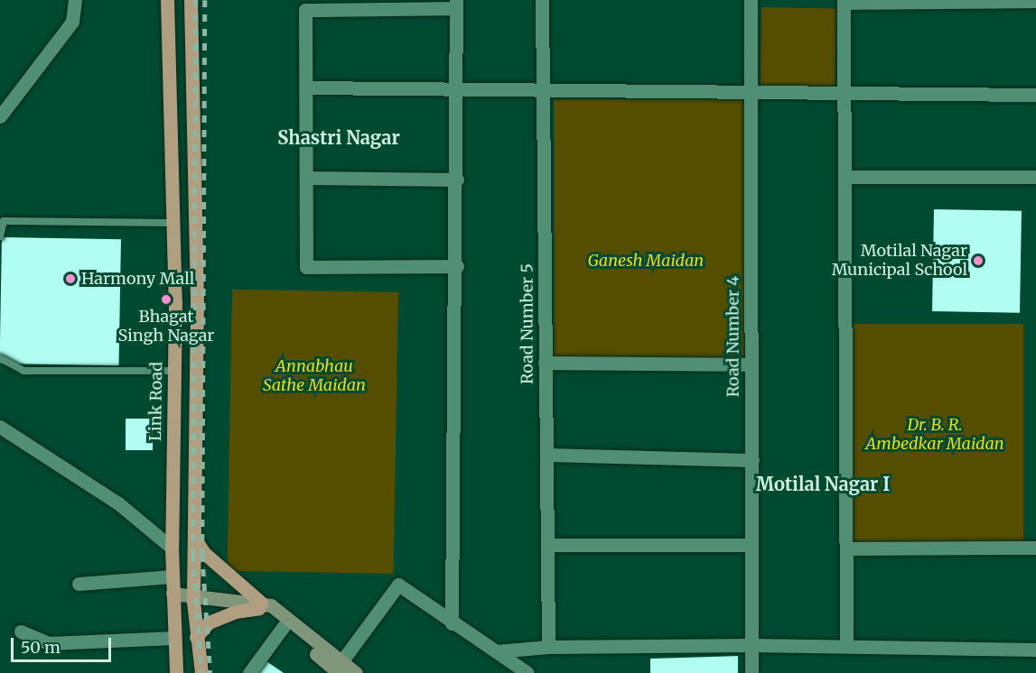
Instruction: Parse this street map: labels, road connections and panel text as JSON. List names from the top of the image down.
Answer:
{
  "streets": {
    "main road": ["Link Road"],
    "street": ["Road Number 5", "Road Number 4"]
  },
  "districts": ["Shastri Nagar", "Motilal Nagar I"],
  "parks": ["Ganesh Maidan", "Annabhau Sathe Maidan", "Dr. B. R. Ambedkar Maidan"],
  "places": ["Motilal Nagar Municipal School", "Harmony Mall", "Bhagat Singh Nagar"],
  "scale_bar": "50 m"
}
